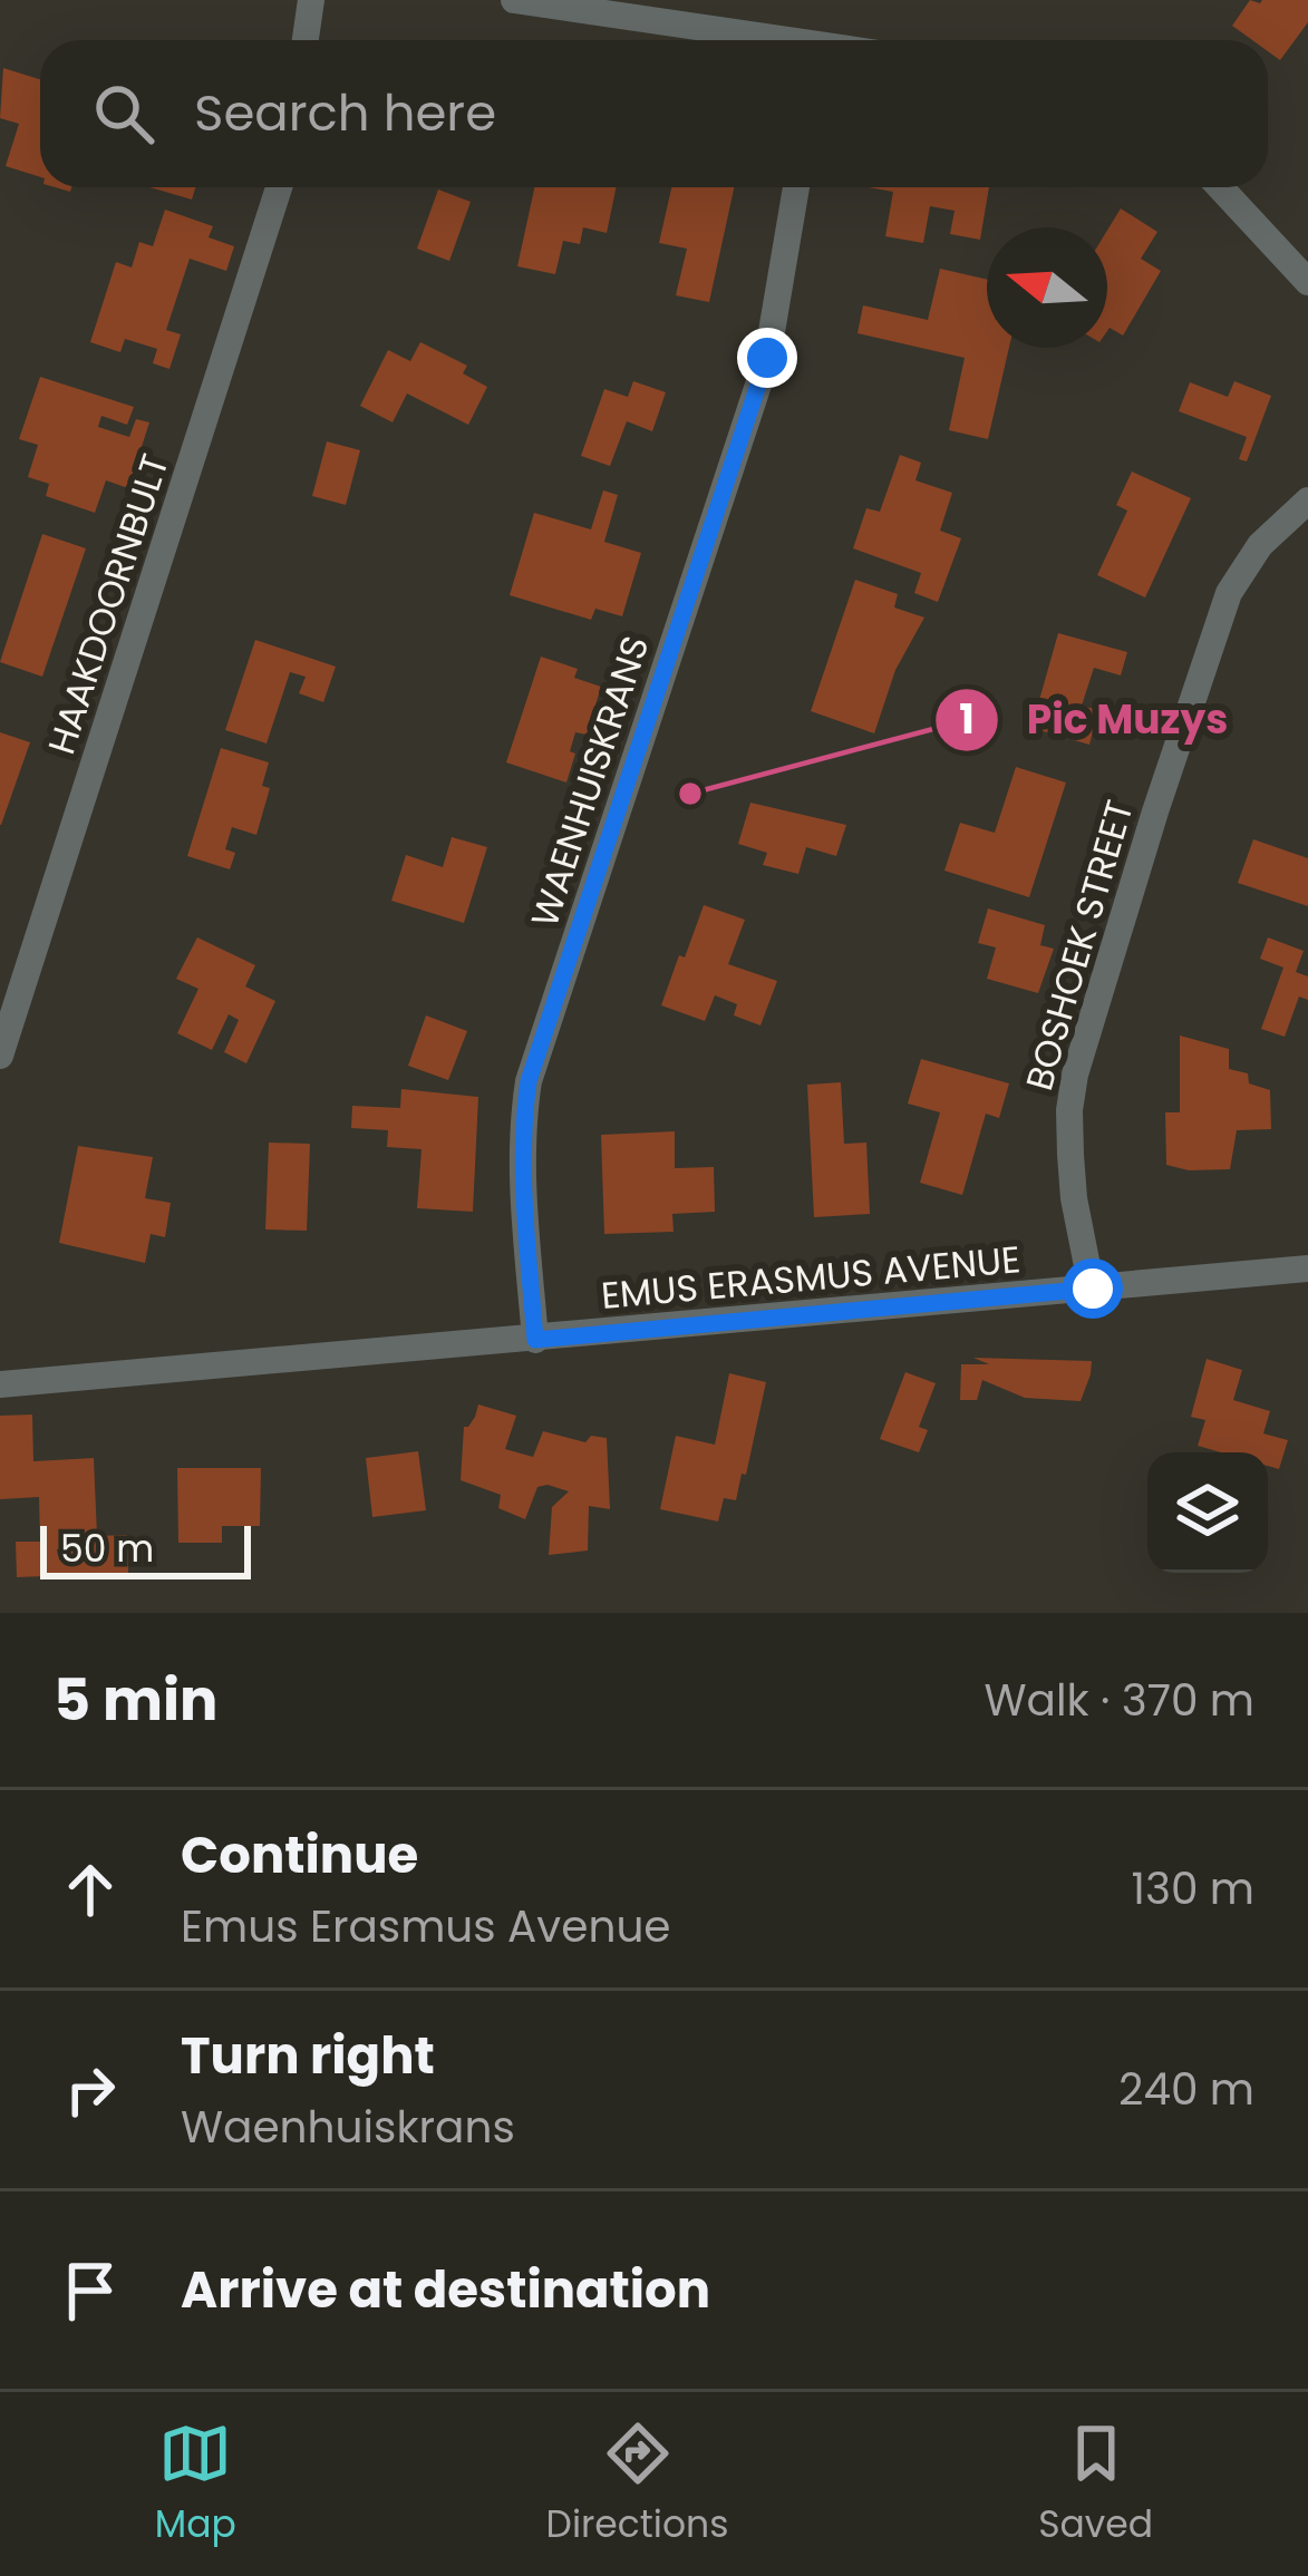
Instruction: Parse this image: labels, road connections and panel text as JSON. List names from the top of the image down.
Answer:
{
  "streets": {
    "street": [
      "HAAKDOORNBULT",
      "WAENHUISKRANS",
      "BOSHOEK STREET",
      "EMUS ERASMUS AVENUE"
    ]
  },
  "crossings": [
    ["WAENHUISKRANS", "EMUS ERASMUS AVENUE"],
    ["BOSHOEK STREET", "EMUS ERASMUS AVENUE"]
  ],
  "places": ["Pic Muzys"],
  "scale_bar": "50 m",
  "north": "left",
  "page": {
    "search": "Search here",
    "scale": "50 m",
    "heading": ["5 min", "Walk · 370 m"],
    "list": [
      ["Continue", "Emus Erasmus Avenue", "130 m"],
      ["Turn right", "Waenhuiskrans", "240 m"],
      "Arrive at destination"
    ],
    "nav": ["Map", "Directions", "Saved"]
  }
}
